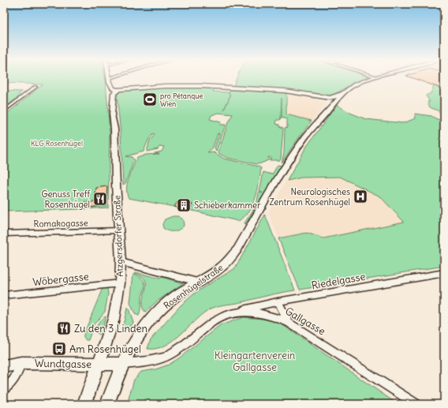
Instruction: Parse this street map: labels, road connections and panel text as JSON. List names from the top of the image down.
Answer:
{
  "streets": {
    "main road": ["Atzgersdorfer Straße", "Rosenhügelstraße", "Wundtgasse"],
    "street": [
      "Romakogasse",
      "Wöbergasse",
      "Riedelgasse",
      "Gallgasse"
    ]
  },
  "crossings": [
    ["Romakogasse", "Atzgersdorfer Straße"],
    ["Atzgersdorfer Straße", "Wöbergasse"],
    ["Atzgersdorfer Straße", "Wundtgasse"],
    ["Riedelgasse", "Gallgasse"],
    ["Rosenhügelstraße", "Gallgasse"],
    ["Rosenhügelstraße", "Wundtgasse"],
    ["Gallgasse", "Wundtgasse"]
  ],
  "parks": ["KLG Rosenhügel", "Kleingartenverein Gallgasse"],
  "places": {
    "sports": ["pro Pétanque Wien"],
    "hospital": ["Neurologisches Zentrum Rosenhügel"],
    "restaurant": ["Genuss Treff Rosenhügel", "Zu den 3 Linden"],
    "building": ["Schieberkammer"],
    "bus stop": ["Am Rosenhügel"]
  }
}
